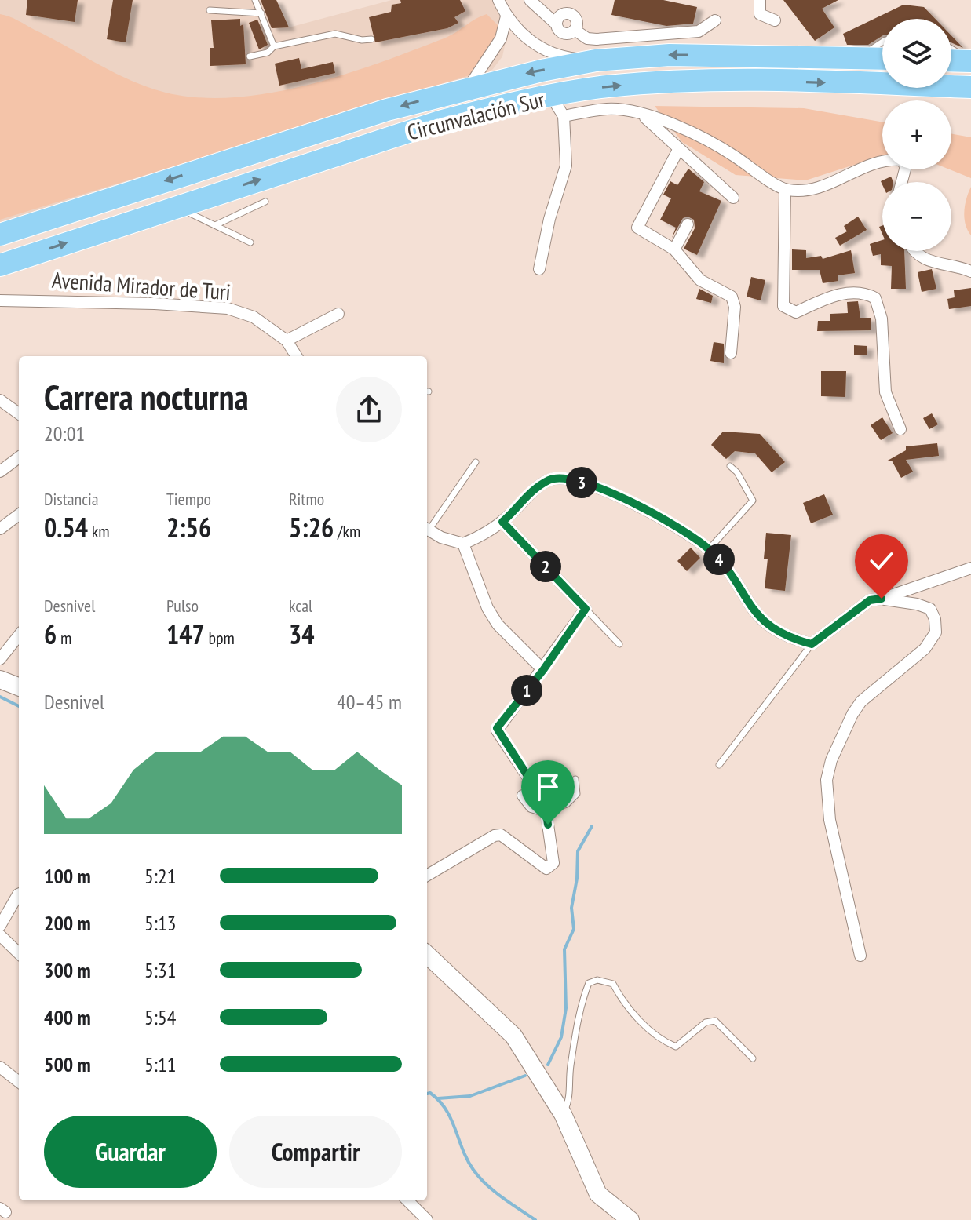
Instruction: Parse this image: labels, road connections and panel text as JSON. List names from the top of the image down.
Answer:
{
  "streets": {
    "highway": ["Circunvalación Sur"],
    "street": ["Avenida Mirador de Turi"]
  },
  "page": {
    "map_buttons": ["+", "−"],
    "heading": ["Carrera nocturna", "20:01"],
    "stats": [
      ["Distancia", "0.54 km"],
      ["Tiempo", "2:56"],
      ["Ritmo", "5:26 /km"],
      ["Desnivel", "6 m"],
      ["Pulso", "147 bpm"],
      ["kcal", "34"]
    ],
    "pins": [
      "3",
      "4",
      "2",
      "1"
    ],
    "chart": ["Desnivel", "40–45 m"],
    "list": [
      {
        "name": "100 m",
        "note": "5:21"
      },
      {
        "name": "200 m",
        "note": "5:13"
      },
      {
        "name": "300 m",
        "note": "5:31"
      },
      {
        "name": "400 m",
        "note": "5:54"
      },
      {
        "name": "500 m",
        "note": "5:11"
      }
    ],
    "buttons": ["Guardar", "Compartir"]
  }
}
